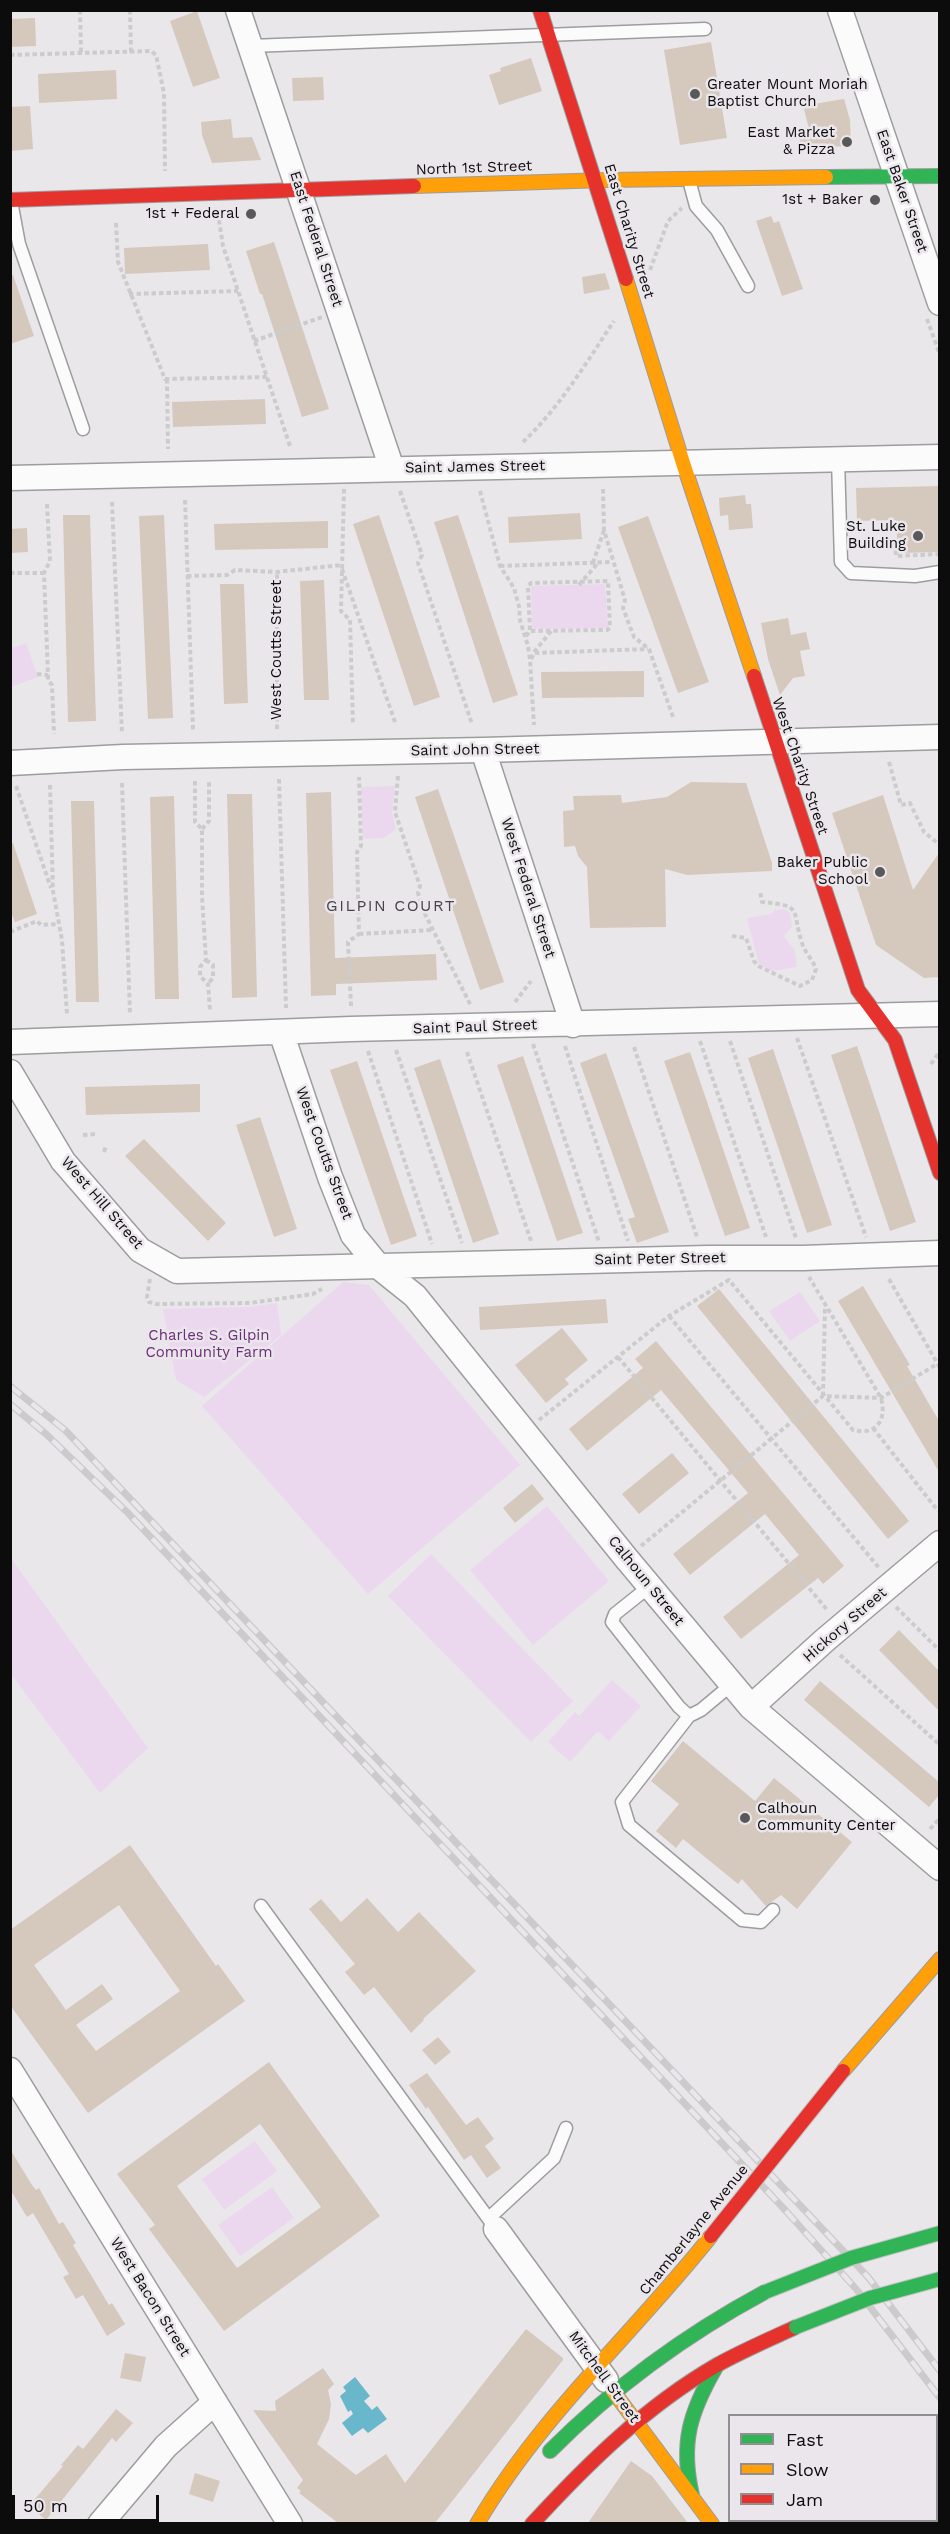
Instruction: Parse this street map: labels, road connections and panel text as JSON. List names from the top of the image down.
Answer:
{
  "streets": {
    "street": [
      "North 1st Street",
      "East Baker Street",
      "East Charity Street",
      "East Federal Street",
      "Saint James Street",
      "West Coutts Street",
      "Saint John Street",
      "West Charity Street",
      "West Federal Street",
      "Saint Paul Street",
      "West Hill Street",
      "Saint Peter Street",
      "Calhoun Street",
      "Hickory Street",
      "Chamberlayne Avenue",
      "West Bacon Street",
      "Mitchell Street"
    ]
  },
  "crossings": [
    ["North 1st Street", "East Baker Street"],
    ["North 1st Street", "East Charity Street"],
    ["North 1st Street", "East Federal Street"],
    ["East Charity Street", "Saint James Street"],
    ["East Charity Street", "West Charity Street"],
    ["East Federal Street", "Saint James Street"],
    ["Saint James Street", "West Charity Street"],
    ["West Coutts Street", "Saint Paul Street"],
    ["West Coutts Street", "West Hill Street"],
    ["West Coutts Street", "Saint Peter Street"],
    ["West Coutts Street", "Calhoun Street"],
    ["Saint John Street", "West Charity Street"],
    ["Saint John Street", "West Federal Street"],
    ["West Charity Street", "Saint Paul Street"],
    ["West Federal Street", "Saint Paul Street"],
    ["West Hill Street", "Saint Peter Street"],
    ["West Hill Street", "Calhoun Street"],
    ["Saint Peter Street", "Calhoun Street"],
    ["Calhoun Street", "Hickory Street"],
    ["Chamberlayne Avenue", "Mitchell Street"]
  ],
  "districts": ["GILPIN COURT"],
  "parks": ["Charles S. Gilpin Community Farm"],
  "places": [
    "Greater Mount Moriah Baptist Church",
    "East Market & Pizza",
    "1st + Baker",
    "1st + Federal",
    "St. Luke Building",
    "Baker Public School",
    "Calhoun Community Center"
  ],
  "legend": ["Fast", "Slow", "Jam"],
  "scale_bar": "50 m"
}
